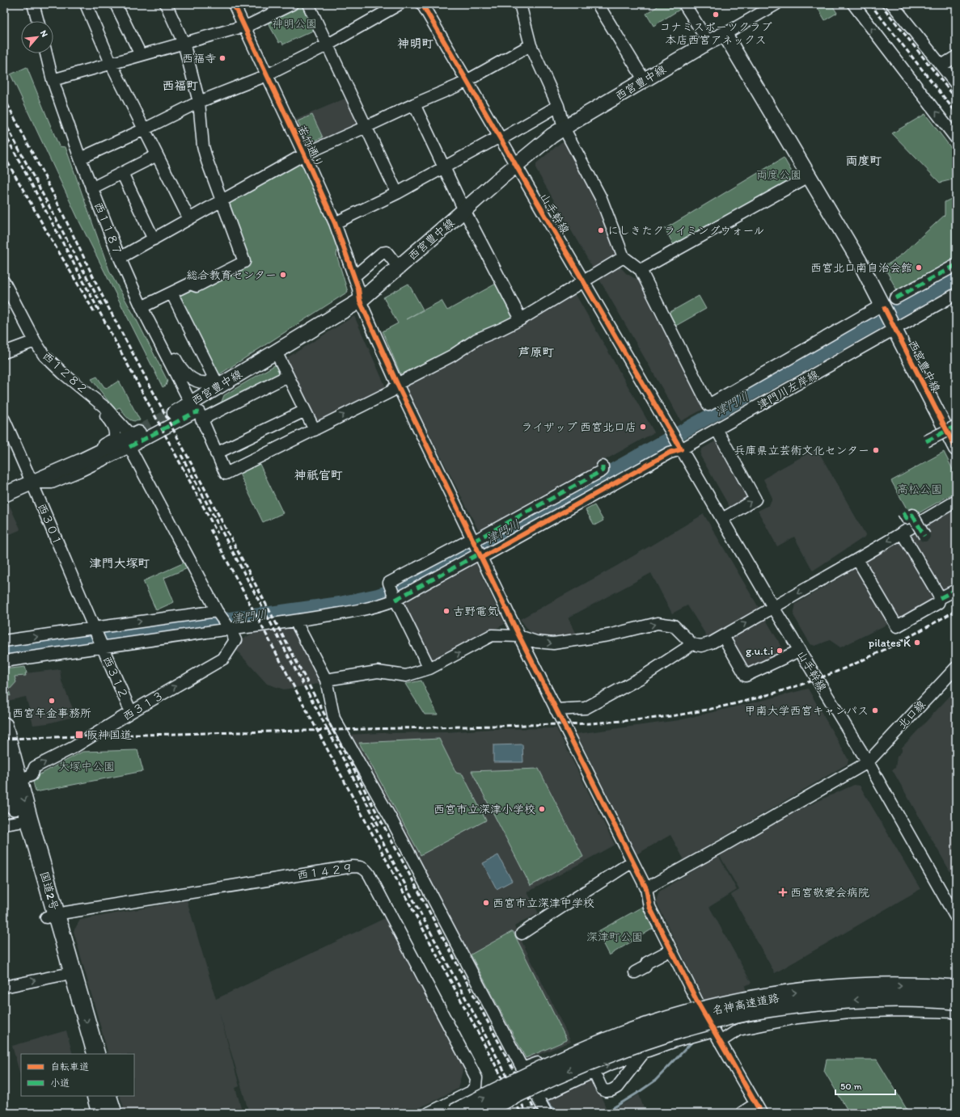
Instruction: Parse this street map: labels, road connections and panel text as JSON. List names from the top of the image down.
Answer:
{
  "streets": {
    "highway": ["国道2号", "名神高速道路"],
    "main road": ["西宮豊中線"],
    "street": [
      "若竹通り",
      "山手幹線",
      "西１１８７",
      "西１２８２",
      "津門川左岸線",
      "西３０１",
      "西３１２",
      "西３１３",
      "北口線",
      "西１４２９"
    ]
  },
  "crossings": [
    ["西宮豊中線", "若竹通り"],
    ["西宮豊中線", "山手幹線"],
    ["西宮豊中線", "西１１８７"],
    ["西宮豊中線", "津門川左岸線"],
    ["若竹通り", "津門川左岸線"],
    ["若竹通り", "北口線"],
    ["山手幹線", "津門川左岸線"],
    ["山手幹線", "北口線"],
    ["西１２８２", "西３１３"],
    ["西３０１", "西３１２"],
    ["西３１２", "西３１３"],
    ["西３１３", "国道2号"],
    ["西１４２９", "国道2号"]
  ],
  "one_way": ["西３１３"],
  "districts": [
    "神明町",
    "西福町",
    "両度町",
    "芦原町",
    "神祇官町",
    "津門大塚町"
  ],
  "water": ["津門川"],
  "parks": [
    "神明公園",
    "両度公園",
    "高松公園",
    "大塚中公園",
    "深津町公園"
  ],
  "places": {
    "other": [
      "コナミスポーツクラブ 本店西宮アネックス",
      "西福寺",
      "にしきたクライミングウォール",
      "西宮北口南自治会館",
      "総合教育センター",
      "ライザップ 西宮北口店",
      "兵庫県立芸術文化センター",
      "古野電気",
      "pilates K",
      "g.u.t.i",
      "西宮年金事務所",
      "甲南大学西宮キャンパス",
      "西宮市立深津小学校",
      "西宮市立深津中学校"
    ],
    "transit": ["阪神国道"],
    "health": ["西宮敬愛会病院"]
  },
  "legend": ["自転車道", "小道"],
  "scale_bar": "50 m",
  "north": "top right"
}
